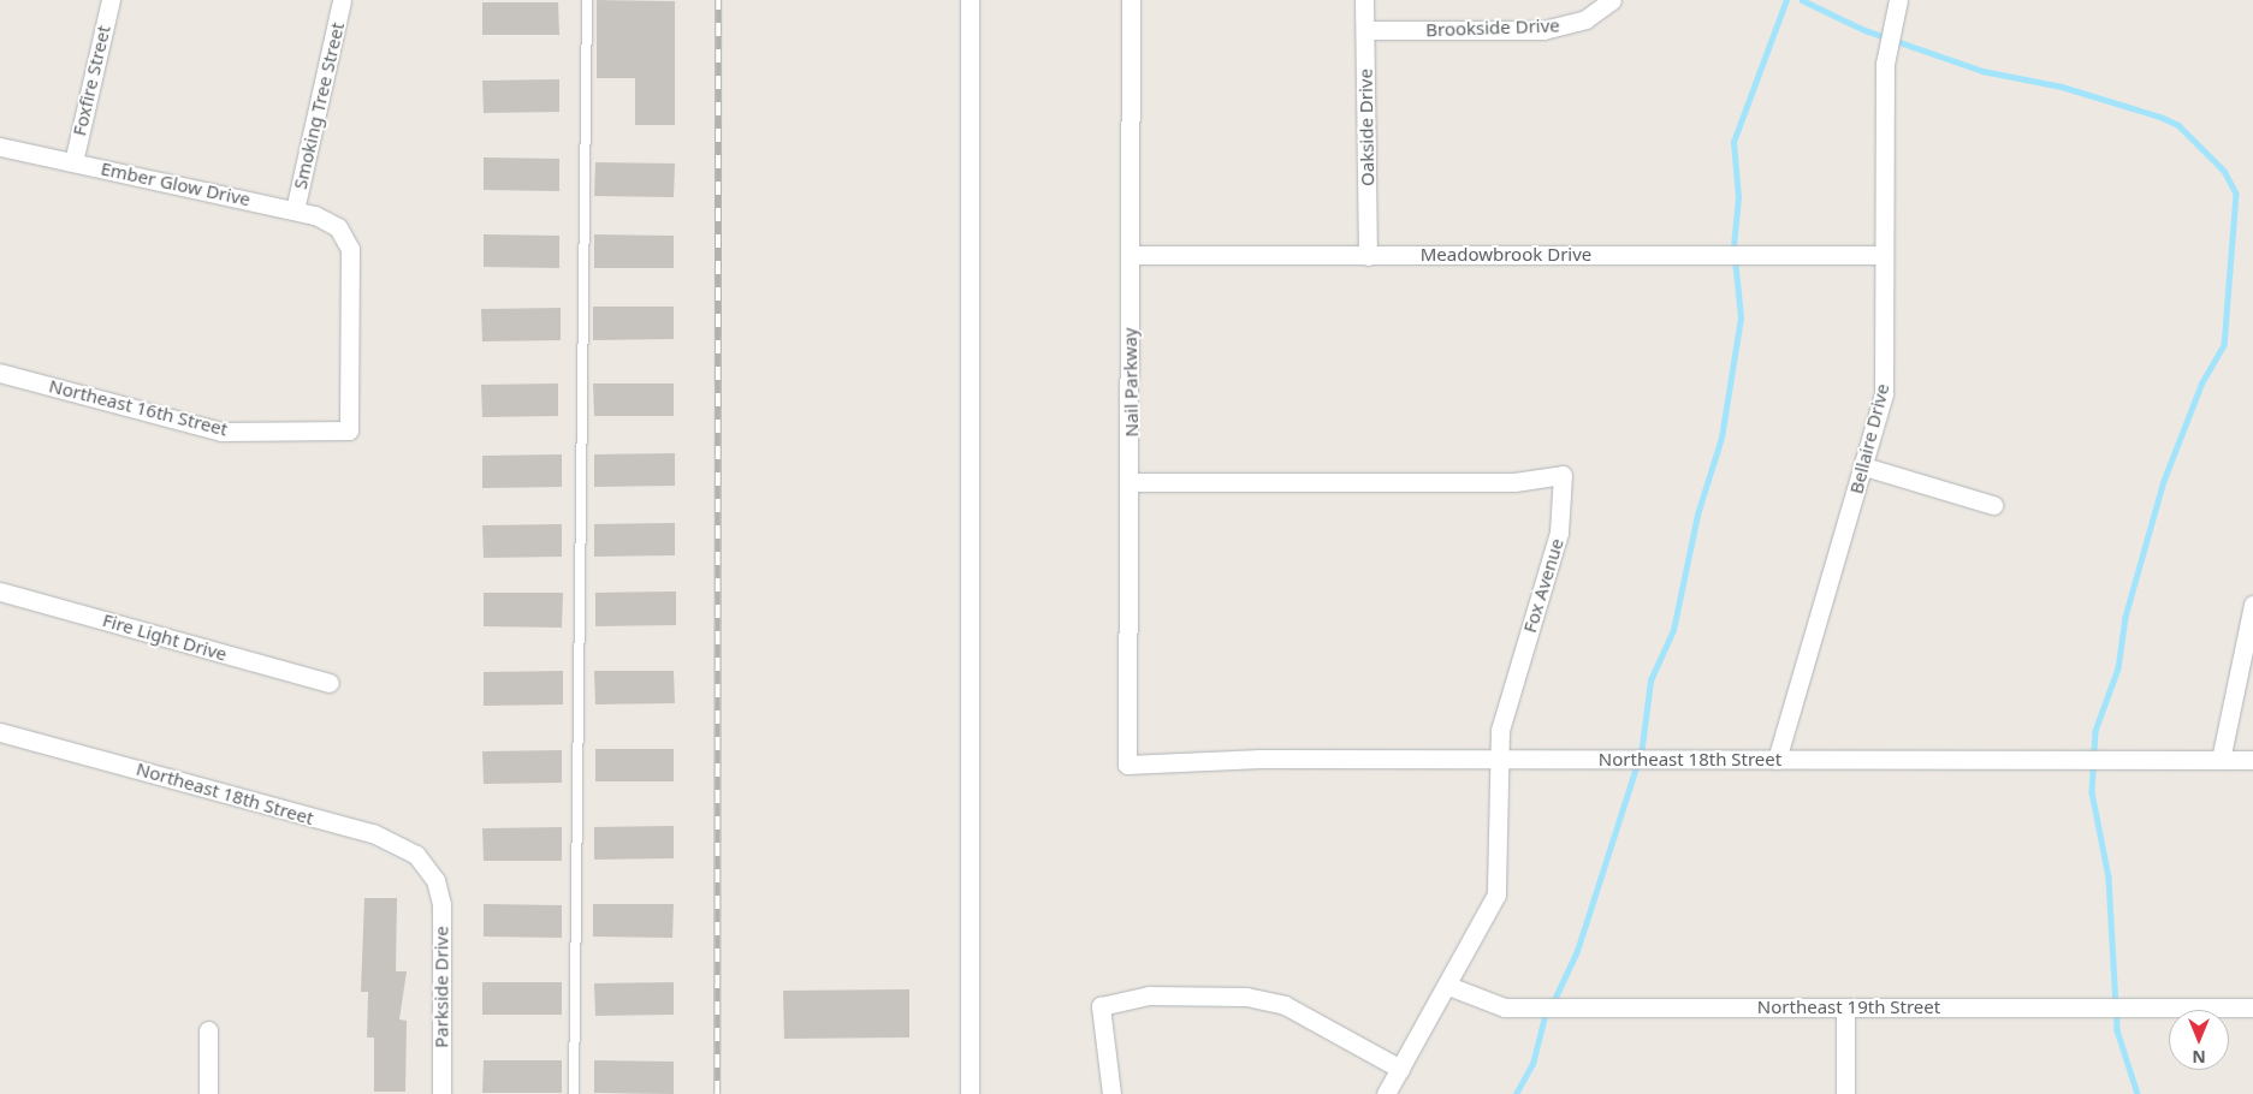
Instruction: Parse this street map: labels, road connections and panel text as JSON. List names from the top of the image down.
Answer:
{
  "streets": {
    "street": [
      "Brookside Drive",
      "Foxfire Street",
      "Smoking Tree Street",
      "Oakside Drive",
      "Ember Glow Drive",
      "Meadowbrook Drive",
      "Nail Parkway",
      "Northeast 16th Street",
      "Bellaire Drive",
      "Fox Avenue",
      "Fire Light Drive",
      "Northeast 18th Street",
      "Parkside Drive",
      "Northeast 19th Street"
    ]
  },
  "crossings": [
    ["Brookside Drive", "Oakside Drive"],
    ["Foxfire Street", "Ember Glow Drive"],
    ["Smoking Tree Street", "Ember Glow Drive"],
    ["Oakside Drive", "Meadowbrook Drive"],
    ["Ember Glow Drive", "Northeast 16th Street"],
    ["Meadowbrook Drive", "Nail Parkway"],
    ["Meadowbrook Drive", "Bellaire Drive"],
    ["Nail Parkway", "Fox Avenue"],
    ["Nail Parkway", "Northeast 18th Street"],
    ["Bellaire Drive", "Northeast 18th Street"],
    ["Fox Avenue", "Northeast 18th Street"],
    ["Fox Avenue", "Northeast 19th Street"],
    ["Northeast 18th Street", "Parkside Drive"]
  ],
  "north": "bottom"
}
